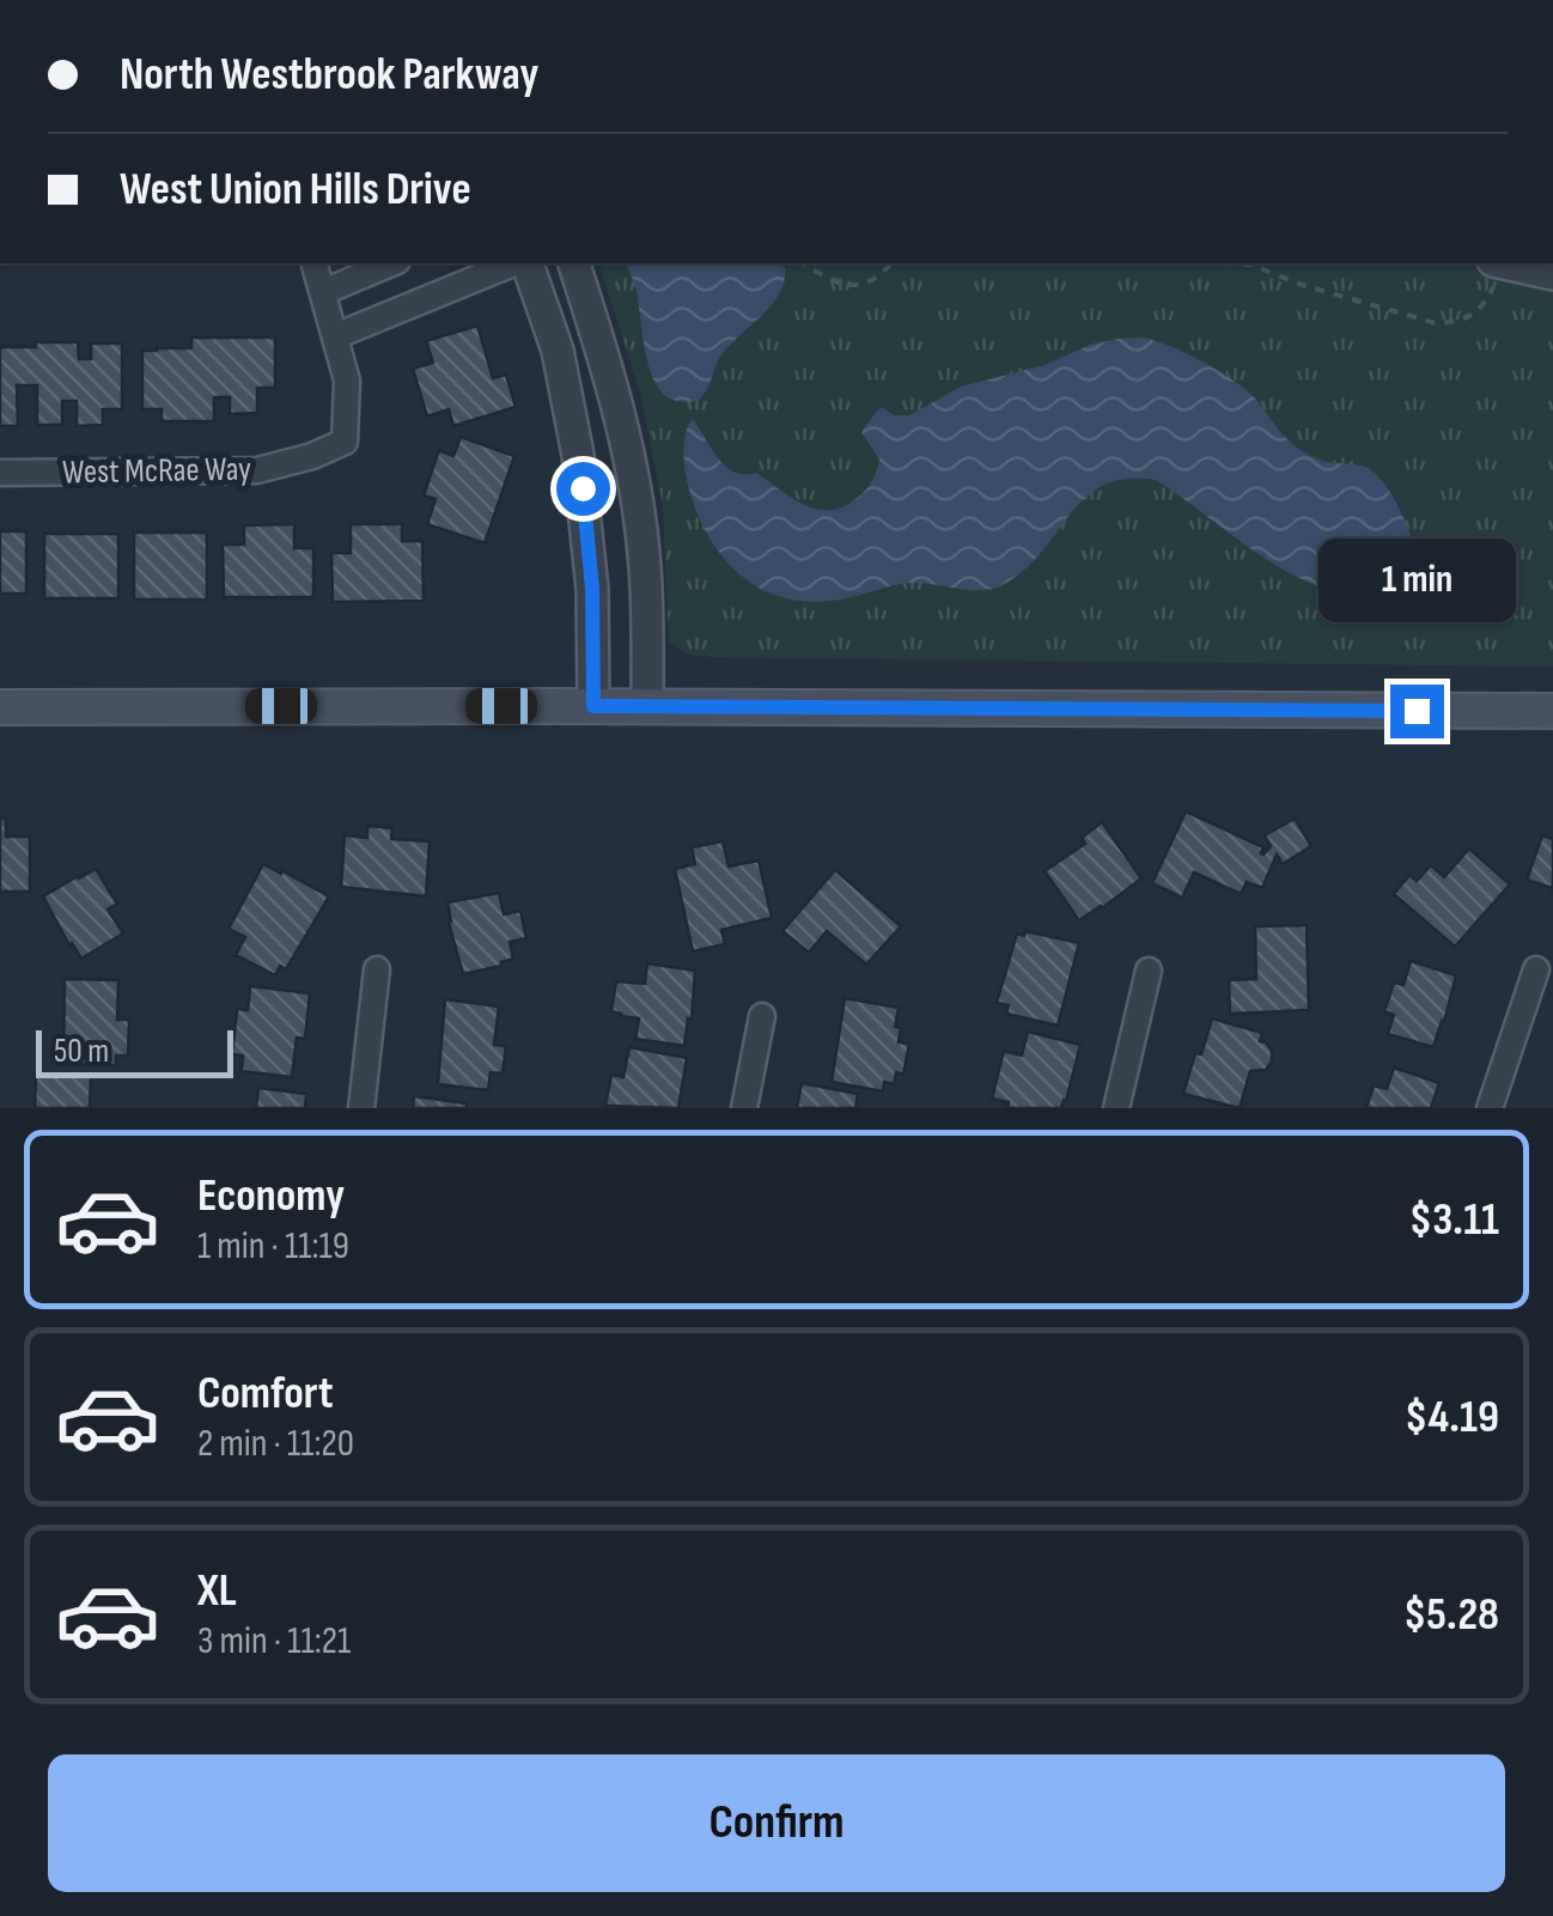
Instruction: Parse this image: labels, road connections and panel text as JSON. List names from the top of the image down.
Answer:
{
  "streets": {
    "street": ["West McRae Way"]
  },
  "scale_bar": "50 m",
  "page": {
    "banner": ["North Westbrook Parkway", "West Union Hills Drive"],
    "bubble": "1 min",
    "scale": "50 m",
    "list": [
      {
        "name": "Economy",
        "note": "1 min · 11:19",
        "value": "$3.11"
      },
      {
        "name": "Comfort",
        "note": "2 min · 11:20",
        "value": "$4.19"
      },
      {
        "name": "XL",
        "note": "3 min · 11:21",
        "value": "$5.28"
      }
    ],
    "buttons": "Confirm"
  }
}
